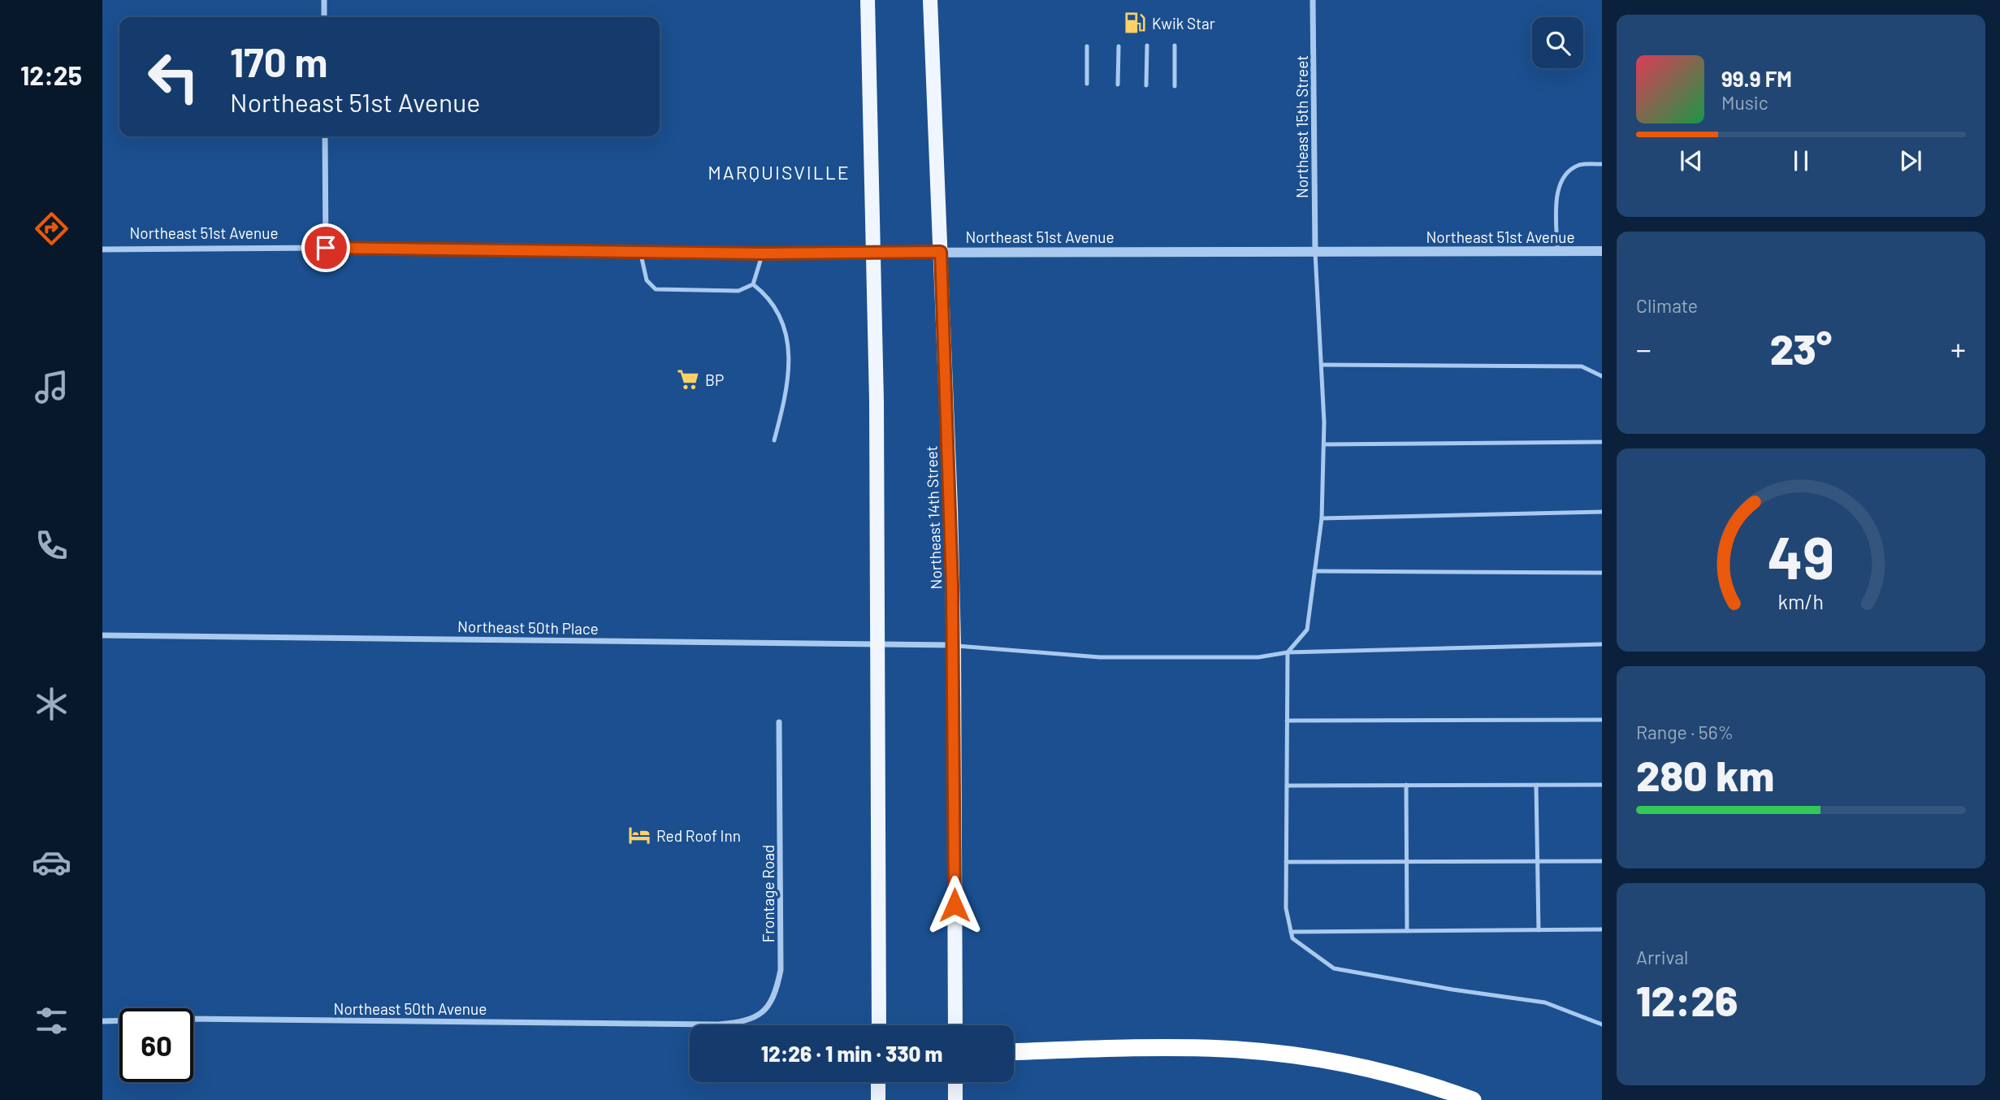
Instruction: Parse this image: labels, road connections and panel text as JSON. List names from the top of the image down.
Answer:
{
  "streets": {
    "main road": ["Northeast 14th Street"],
    "street": [
      "Northeast 15th Street",
      "Northeast 51st Avenue",
      "Northeast 50th Place",
      "Frontage Road",
      "Northeast 50th Avenue"
    ]
  },
  "crossings": [
    ["Northeast 15th Street", "Northeast 51st Avenue"],
    ["Northeast 51st Avenue", "Northeast 14th Street"],
    ["Northeast 14th Street", "Northeast 50th Place"],
    ["Frontage Road", "Northeast 50th Avenue"]
  ],
  "districts": ["MARQUISVILLE"],
  "places": {
    "fuel station": ["Kwik Star"],
    "supermarket": ["BP"],
    "hotel": ["Red Roof Inn"]
  },
  "page": {
    "tabs": "12:25",
    "turn": ["170 m", "Northeast 51st Avenue"],
    "song": ["99.9 FM", "Music"],
    "tile": [
      "Climate",
      ["Range · 56%", "280 km"],
      ["Arrival", "12:26"]
    ],
    "heat": ["−", "23°", "+"],
    "limit": "60",
    "trip": "12:26 · 1 min · 330 m",
    "gauge": ["49", "km/h"]
  }
}
